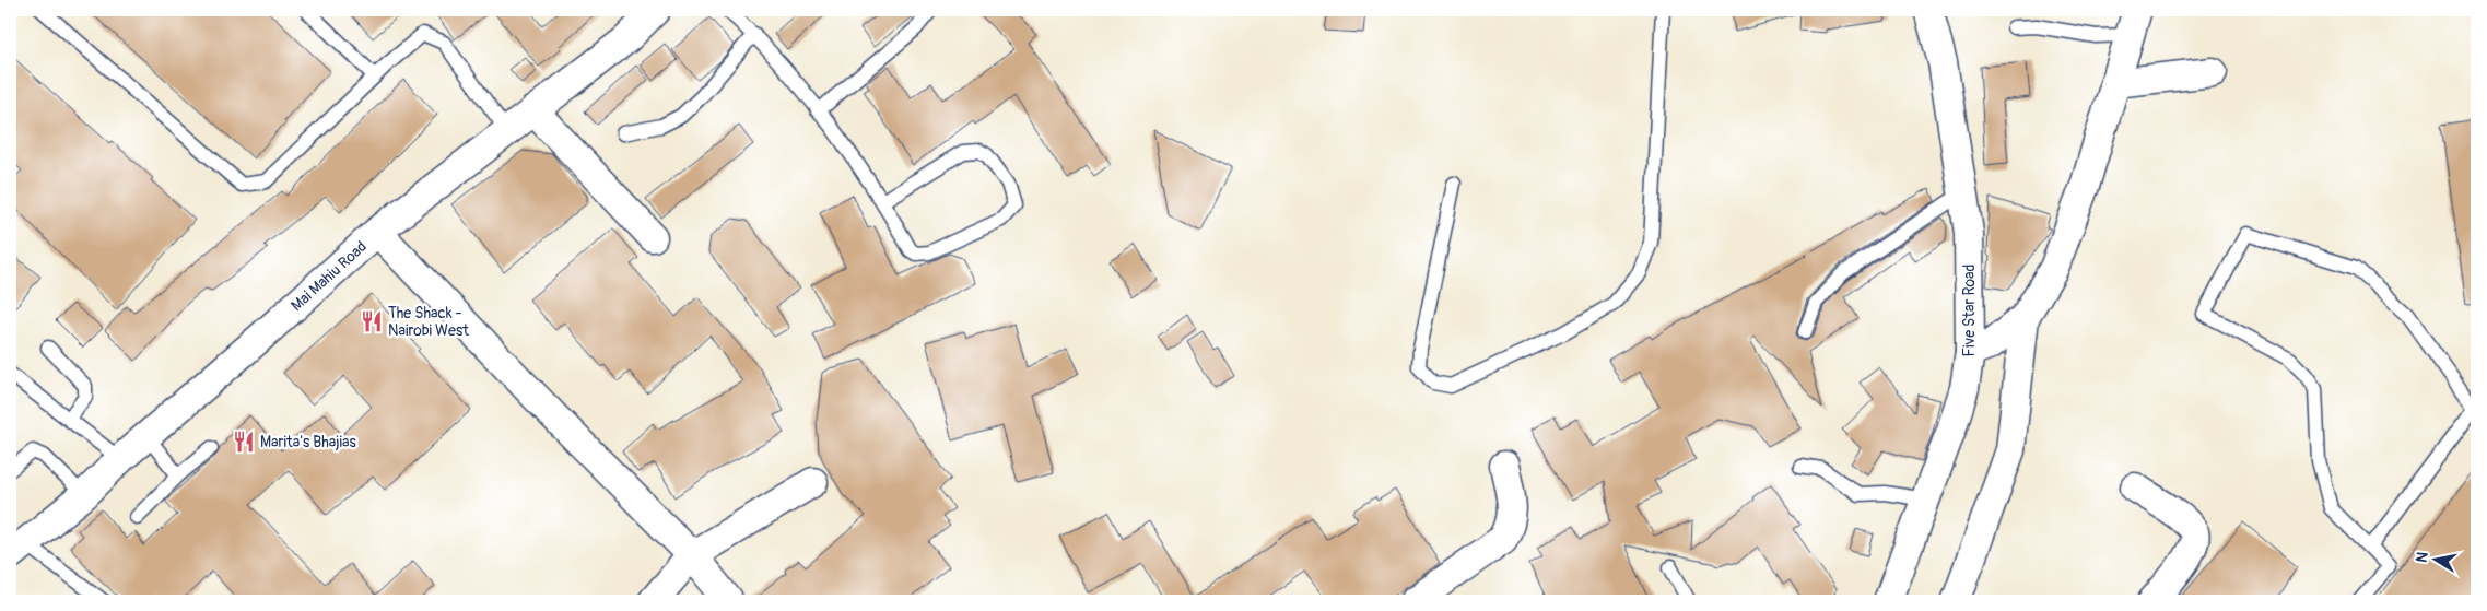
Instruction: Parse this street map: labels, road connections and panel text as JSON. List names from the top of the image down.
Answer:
{
  "streets": {
    "street": ["Mai Mahiu Road", "Five Star Road"]
  },
  "places": {
    "restaurant": ["The Shack - Nairobi West", "Marita's Bhajias"]
  },
  "north": "left"
}
